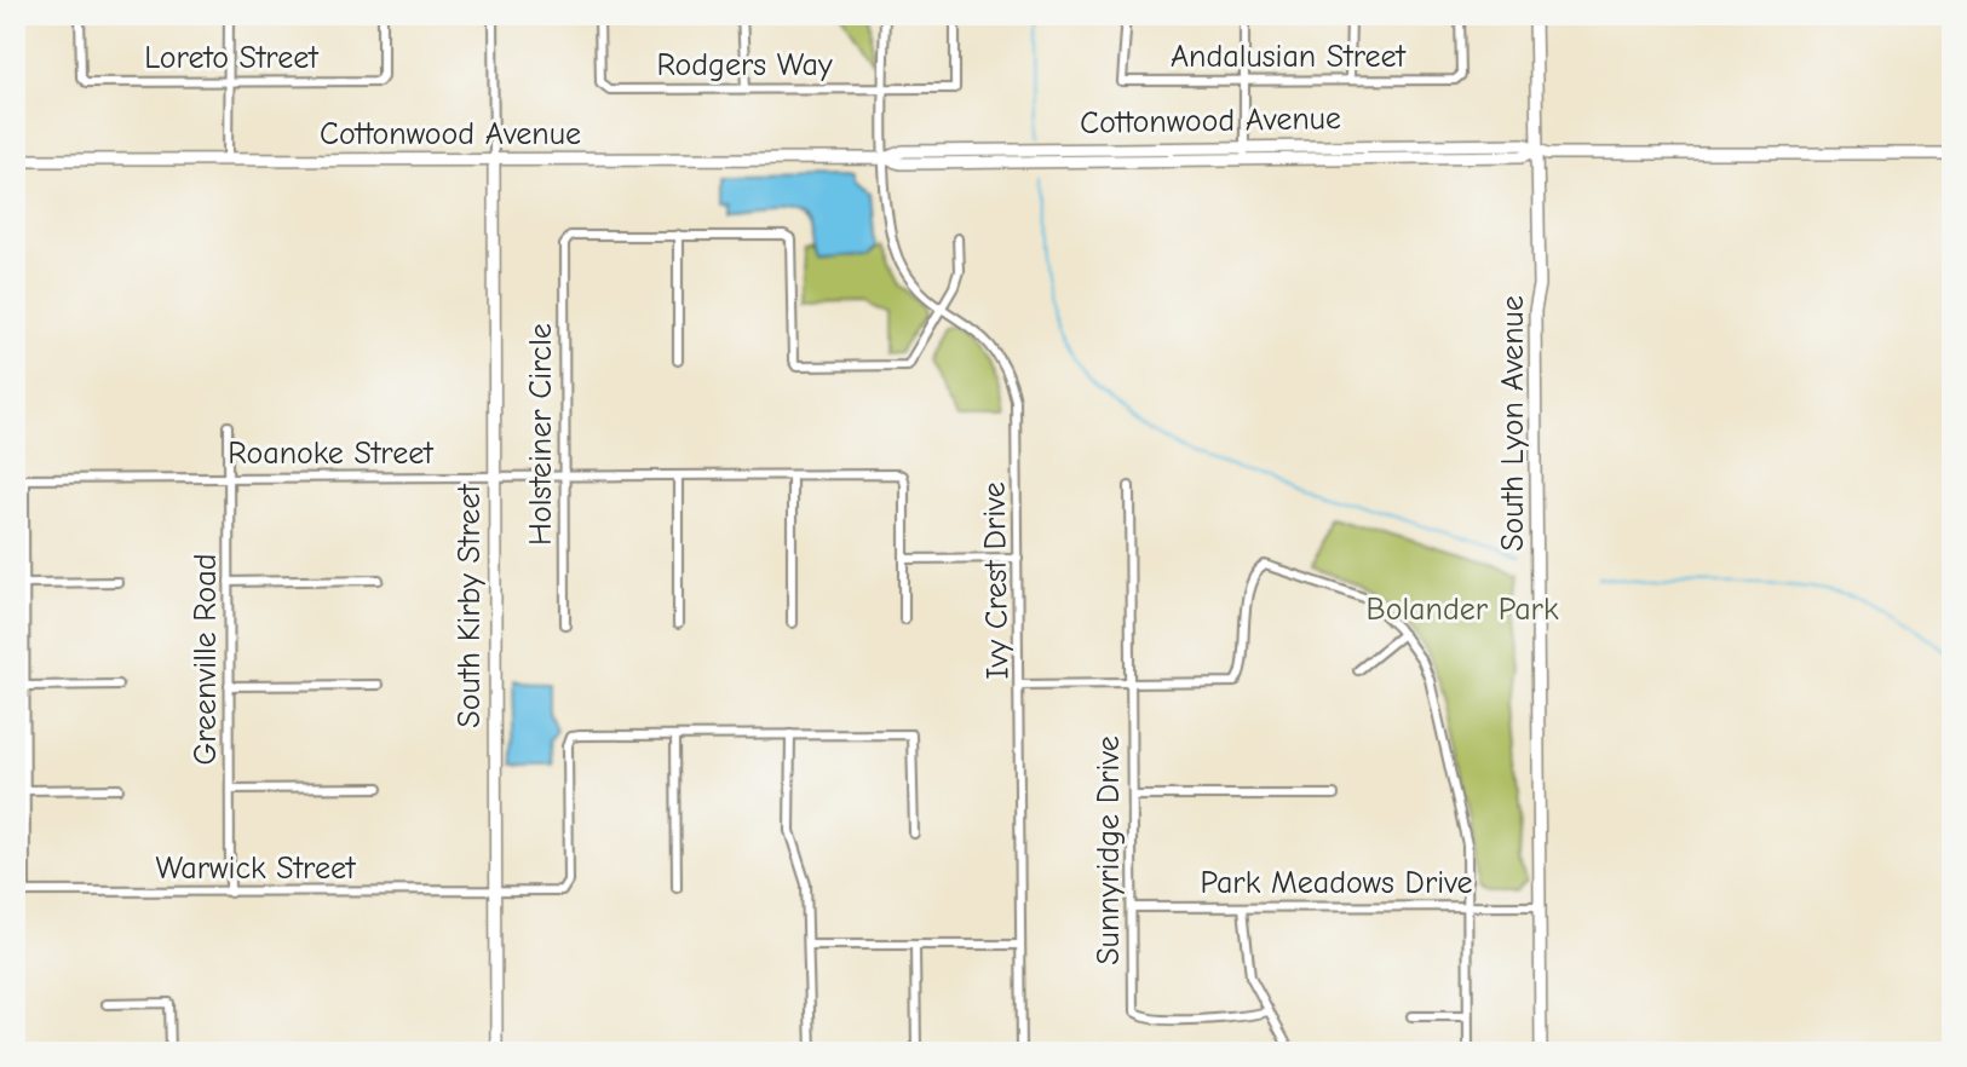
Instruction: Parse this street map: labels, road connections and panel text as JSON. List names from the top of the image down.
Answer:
{
  "streets": {
    "main road": ["Cottonwood Avenue", "South Lyon Avenue", "South Kirby Street"],
    "street": [
      "Andalusian Street",
      "Loreto Street",
      "Rodgers Way",
      "Holsteiner Circle",
      "Roanoke Street",
      "Ivy Crest Drive",
      "Greenville Road",
      "Sunnyridge Drive",
      "Warwick Street",
      "Park Meadows Drive"
    ]
  },
  "crossings": [
    ["Rodgers Way", "Ivy Crest Drive"],
    ["Cottonwood Avenue", "South Lyon Avenue"],
    ["Cottonwood Avenue", "Ivy Crest Drive"],
    ["Cottonwood Avenue", "South Kirby Street"],
    ["South Lyon Avenue", "Park Meadows Drive"],
    ["Holsteiner Circle", "Roanoke Street"],
    ["Roanoke Street", "South Kirby Street"],
    ["Roanoke Street", "Greenville Road"],
    ["South Kirby Street", "Warwick Street"],
    ["Greenville Road", "Warwick Street"],
    ["Sunnyridge Drive", "Park Meadows Drive"]
  ],
  "parks": ["Bolander Park"]
}
